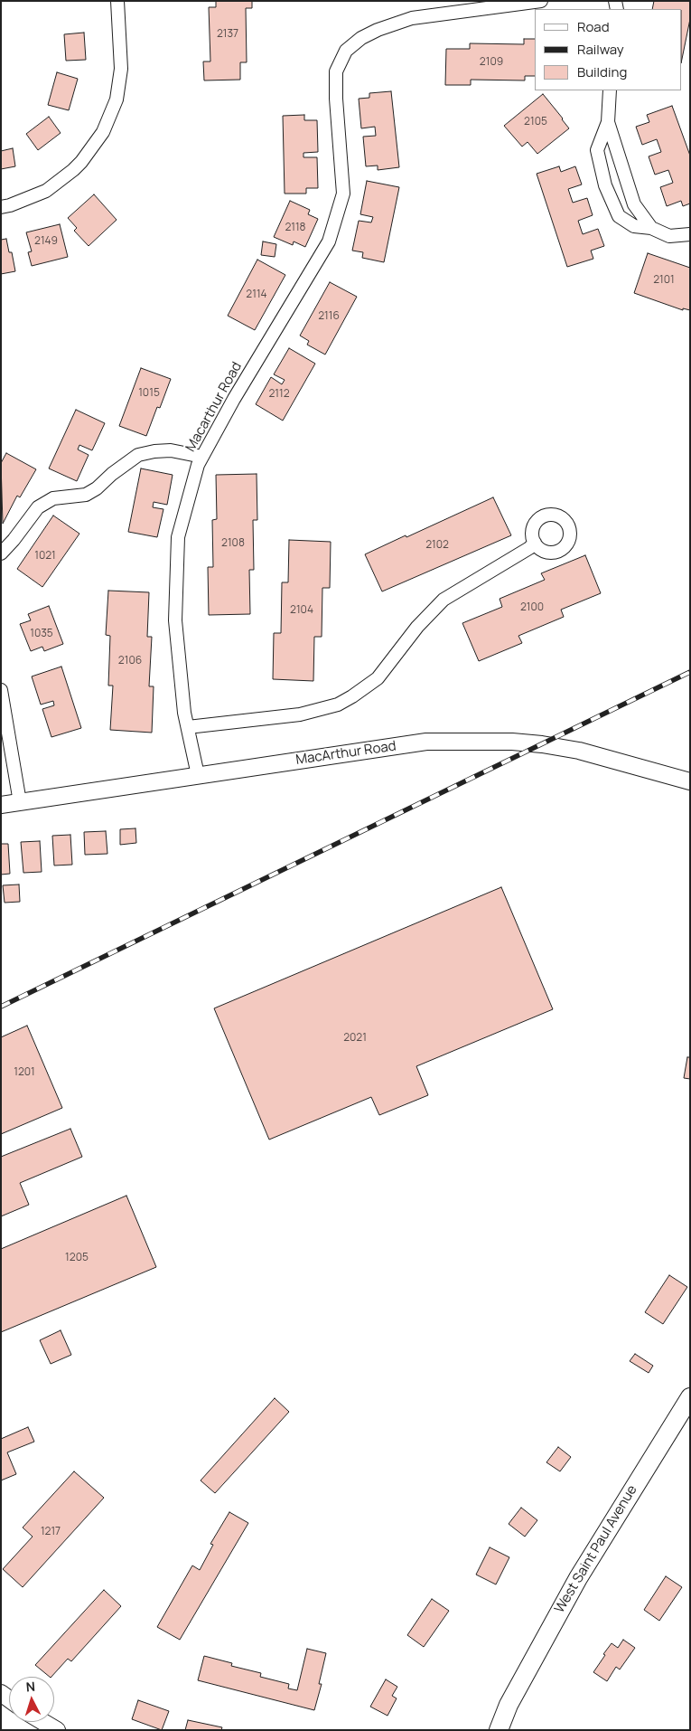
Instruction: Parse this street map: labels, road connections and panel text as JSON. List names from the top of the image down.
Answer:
{
  "streets": {
    "main road": ["West Saint Paul Avenue"],
    "street": ["Macarthur Road", "MacArthur Road"]
  },
  "crossings": [
    ["Macarthur Road", "MacArthur Road"]
  ],
  "house_numbers": [
    "2137",
    "2109",
    "2105",
    "2118",
    "2149",
    "2101",
    "2114",
    "2116",
    "1015",
    "2112",
    "2108",
    "2102",
    "1021",
    "2100",
    "2104",
    "1035",
    "2106",
    "2021",
    "1201",
    "1205",
    "1217"
  ],
  "legend": ["Road", "Railway", "Building"],
  "north": "top"
}
